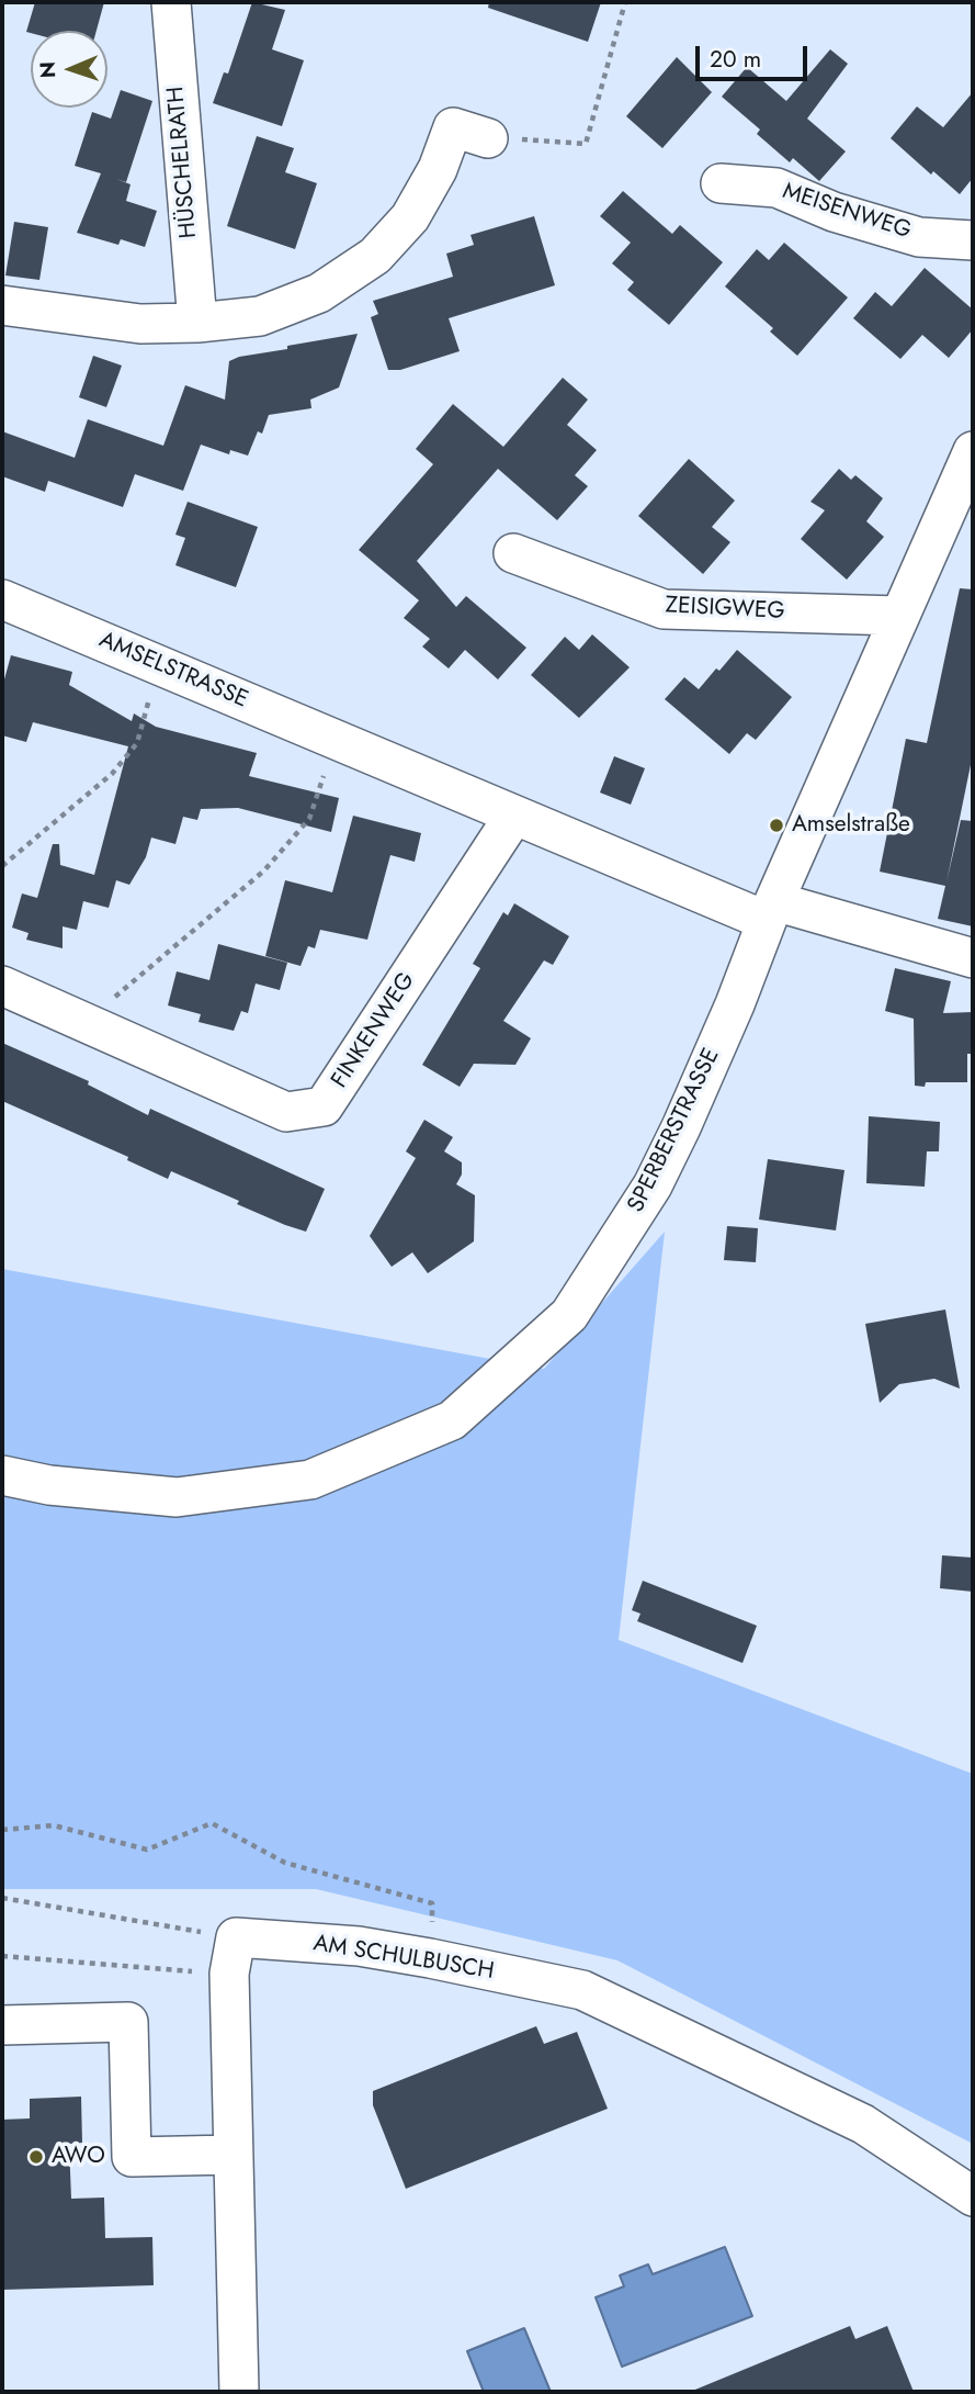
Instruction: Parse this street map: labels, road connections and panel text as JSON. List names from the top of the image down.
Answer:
{
  "streets": {
    "street": [
      "HÜSCHELRATH",
      "MEISENWEG",
      "ZEISIGWEG",
      "AMSELSTRASSE",
      "FINKENWEG",
      "SPERBERSTRASSE",
      "AM SCHULBUSCH"
    ]
  },
  "crossings": [
    ["ZEISIGWEG", "SPERBERSTRASSE"],
    ["AMSELSTRASSE", "FINKENWEG"],
    ["AMSELSTRASSE", "SPERBERSTRASSE"]
  ],
  "places": ["Amselstraße", "AWO"],
  "scale_bar": "20 m",
  "north": "left"
}
